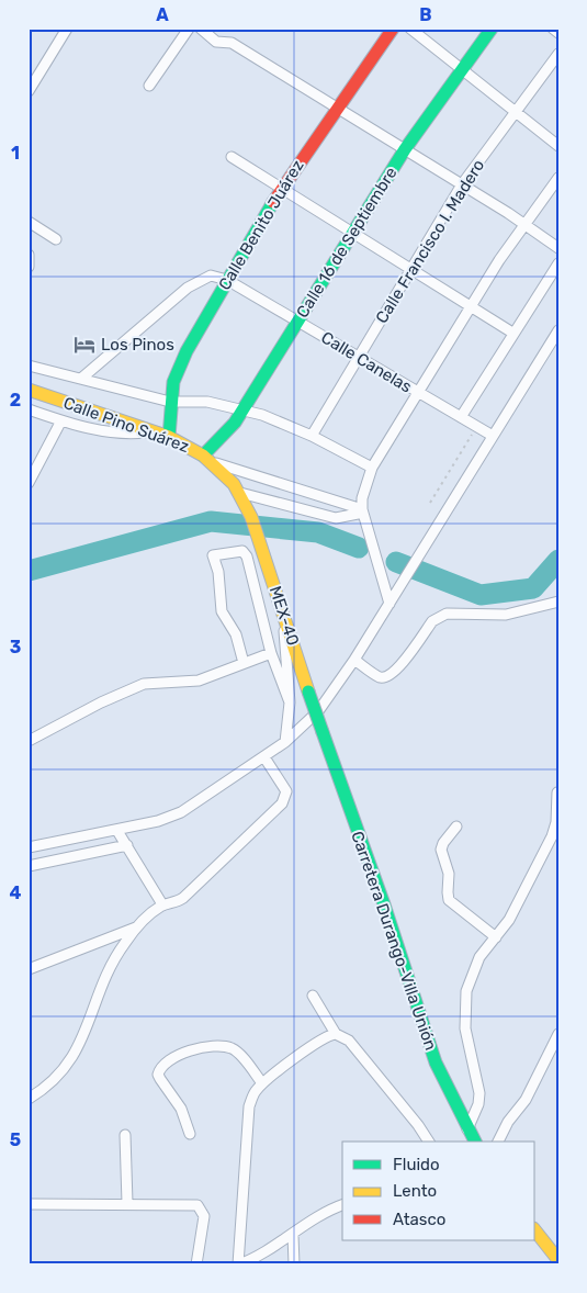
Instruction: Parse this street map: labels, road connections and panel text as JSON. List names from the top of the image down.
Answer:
{
  "streets": {
    "street": [
      "Calle Benito Juárez",
      "Calle Francisco I. Madero",
      "Calle 16 de Septiembre",
      "Calle Canelas",
      "Calle Pino Suárez",
      "MEX-40",
      "Carretera Durango-Villa Unión"
    ]
  },
  "crossings": [
    ["Calle Benito Juárez", "Calle Canelas"],
    ["Calle Benito Juárez", "Calle Pino Suárez"],
    ["Calle Francisco I. Madero", "Calle Canelas"],
    ["Calle 16 de Septiembre", "Calle Canelas"],
    ["Calle 16 de Septiembre", "Calle Pino Suárez"],
    ["Calle Pino Suárez", "MEX-40"],
    ["MEX-40", "Carretera Durango-Villa Unión"]
  ],
  "places": {
    "hotel": ["Los Pinos"]
  },
  "legend": ["Fluido", "Lento", "Atasco"],
  "grid": {
    "columns": ["A", "B"],
    "rows": [
      "1",
      "2",
      "3",
      "4",
      "5"
    ]
  }
}
